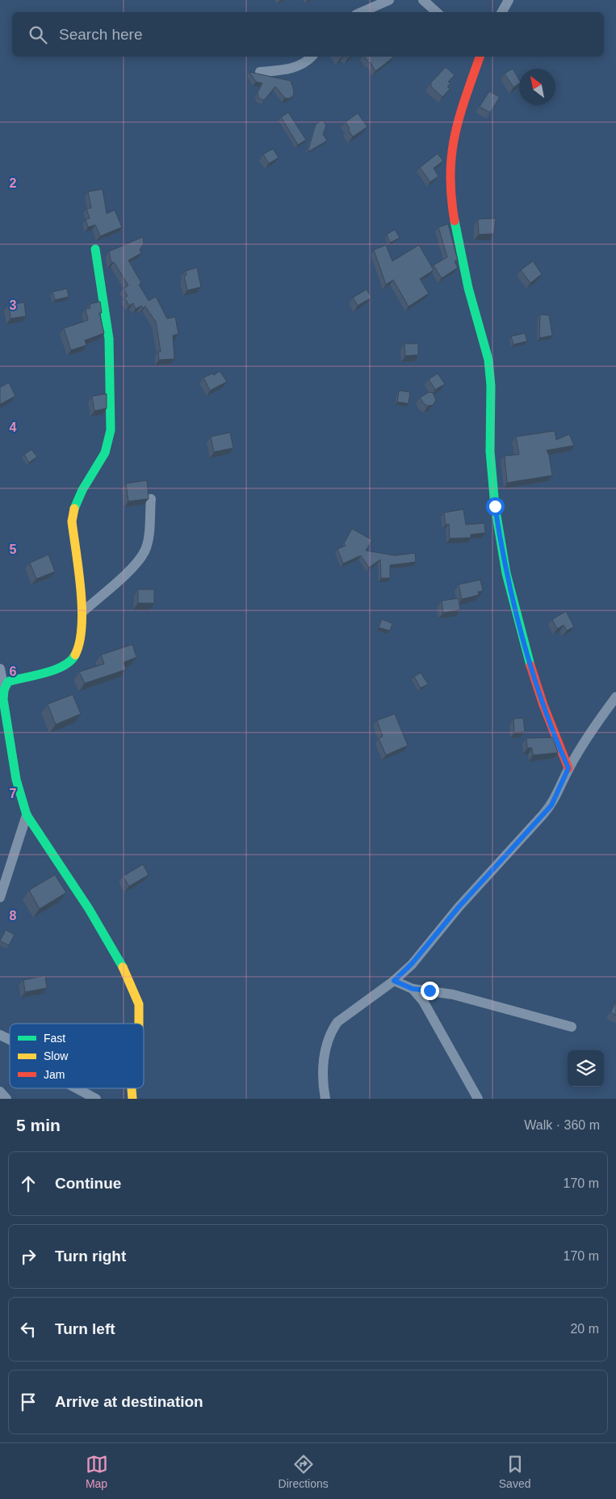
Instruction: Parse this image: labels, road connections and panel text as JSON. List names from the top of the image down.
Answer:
{
  "legend": ["Fast", "Slow", "Jam"],
  "north": "top left",
  "page": {
    "search": "Search here",
    "heading": ["5 min", "Walk · 360 m"],
    "list": [
      ["Continue", "170 m"],
      ["Turn right", "170 m"],
      ["Turn left", "20 m"],
      "Arrive at destination"
    ],
    "nav": ["Map", "Directions", "Saved"]
  },
  "grid": {
    "rows": [
      "2",
      "3",
      "4",
      "5",
      "6",
      "7",
      "8"
    ]
  }
}
